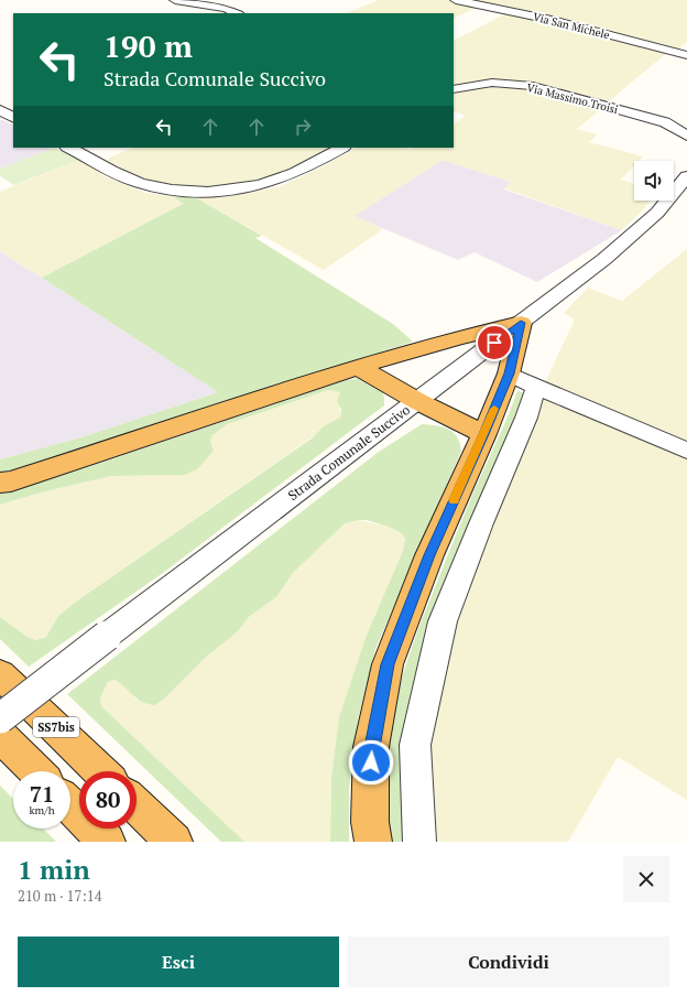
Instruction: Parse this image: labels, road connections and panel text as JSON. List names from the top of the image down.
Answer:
{
  "streets": {
    "highway": ["SS7bis"],
    "street": ["Via San Michele", "Via Massimo Troisi", "Strada Comunale Succivo"]
  },
  "page": {
    "turn": ["190 m", "Strada Comunale Succivo"],
    "speed": "71 km/h",
    "limit": "80",
    "heading": ["1 min", "210 m · 17:14"],
    "buttons": ["Esci", "Condividi"]
  }
}
